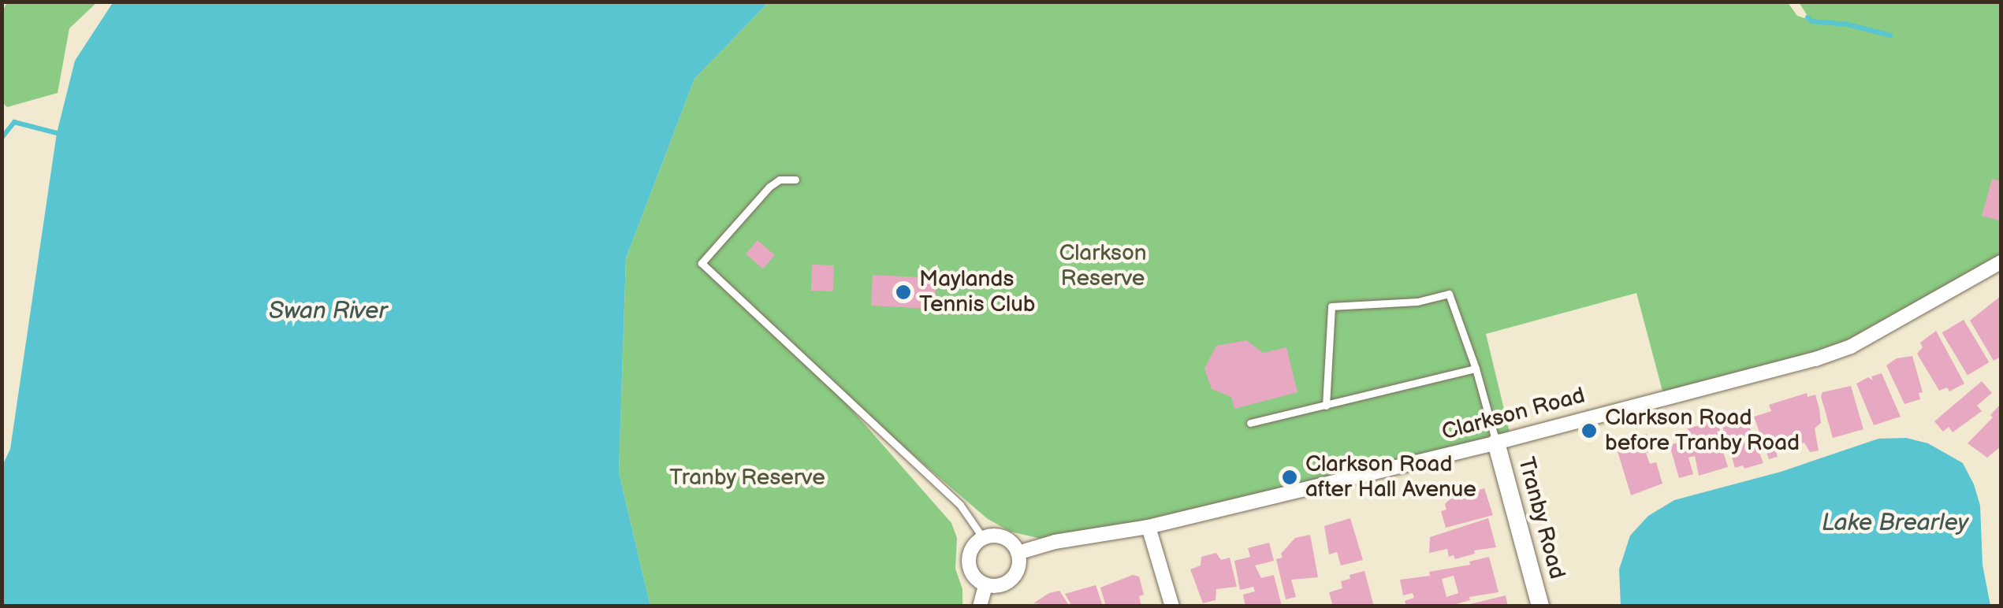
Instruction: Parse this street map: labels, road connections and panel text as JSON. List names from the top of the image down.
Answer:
{
  "streets": {
    "street": ["Clarkson Road", "Tranby Road"]
  },
  "crossings": [
    ["Clarkson Road", "Tranby Road"]
  ],
  "water": ["Swan River", "Lake Brearley"],
  "parks": ["Clarkson Reserve", "Tranby Reserve"],
  "places": ["Maylands Tennis Club", "Clarkson Road before Tranby Road", "Clarkson Road after Hall Avenue"]
}
